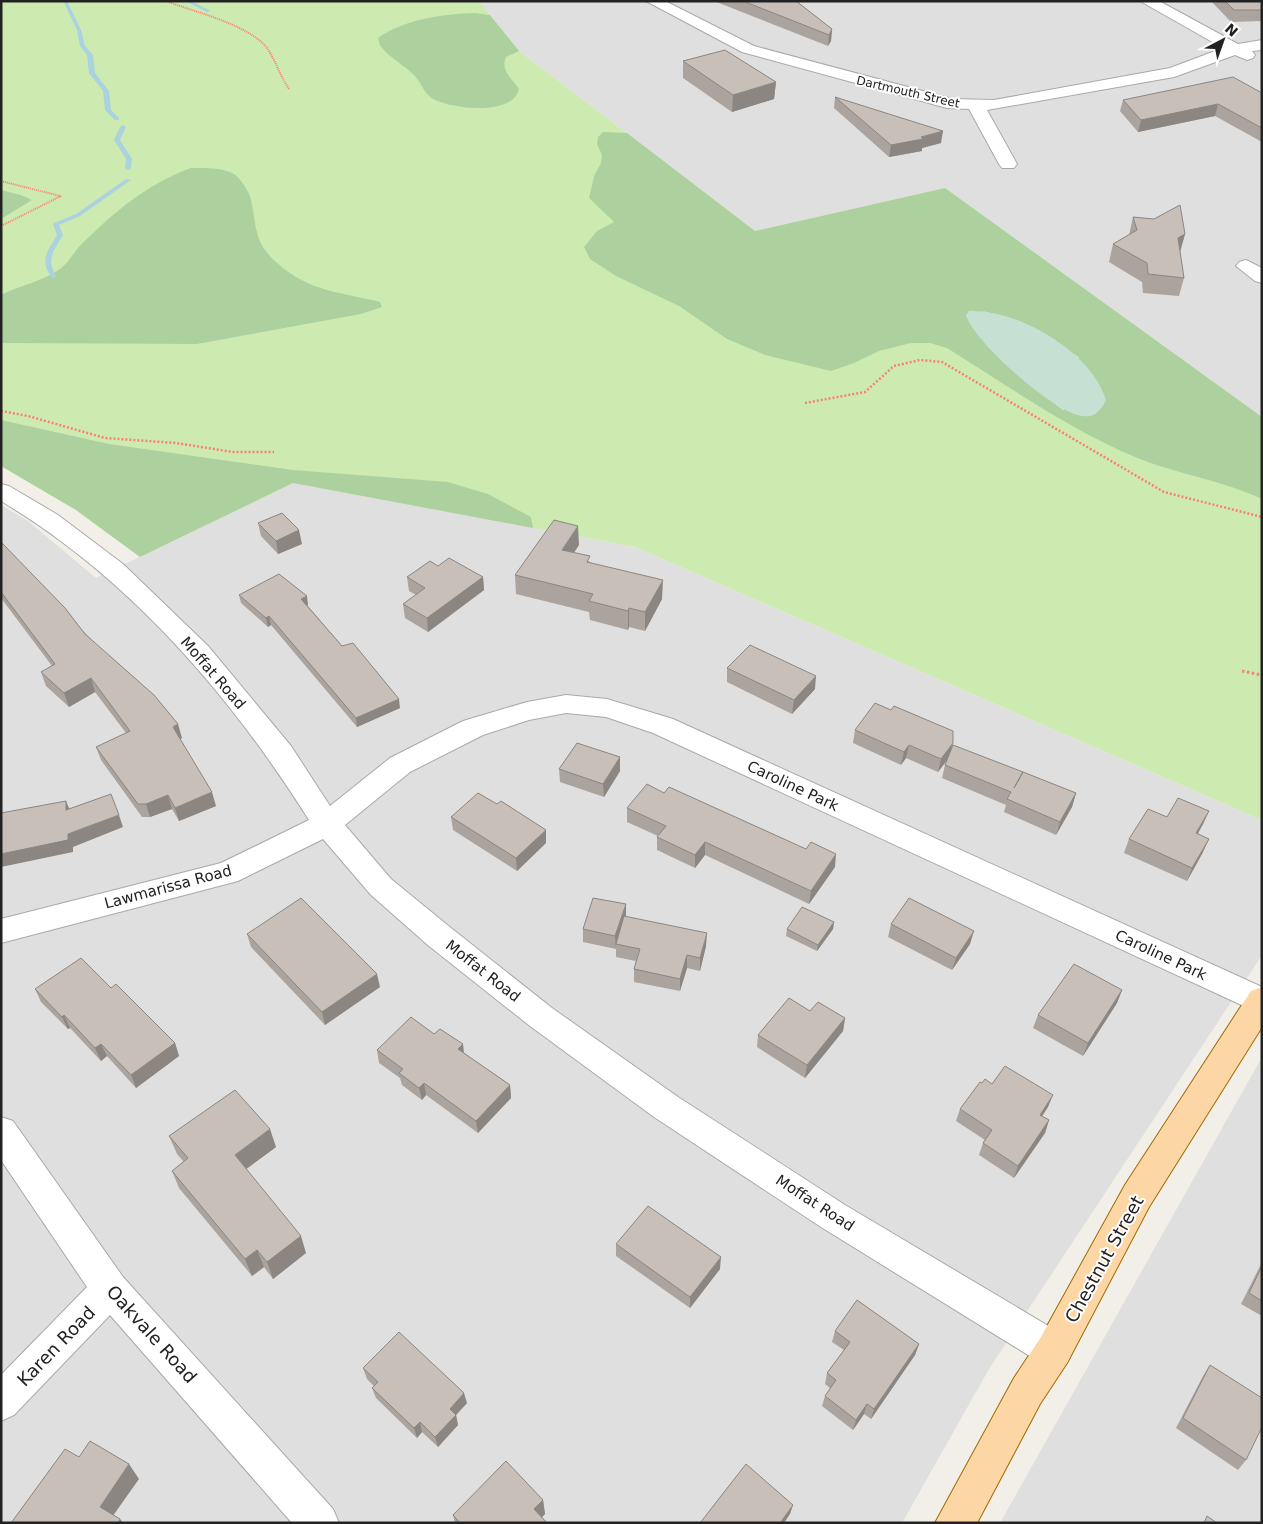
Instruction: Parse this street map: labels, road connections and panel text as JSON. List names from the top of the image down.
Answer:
{
  "streets": {
    "main road": ["Chestnut Street"],
    "street": [
      "Dartmouth Street",
      "Moffat Road",
      "Caroline Park",
      "Lawmarissa Road",
      "Oakvale Road",
      "Karen Road"
    ]
  },
  "crossings": [
    ["Moffat Road", "Caroline Park"],
    ["Moffat Road", "Lawmarissa Road"],
    ["Moffat Road", "Chestnut Street"],
    ["Caroline Park", "Lawmarissa Road"],
    ["Caroline Park", "Chestnut Street"],
    ["Oakvale Road", "Karen Road"]
  ],
  "north": "top right"
}
